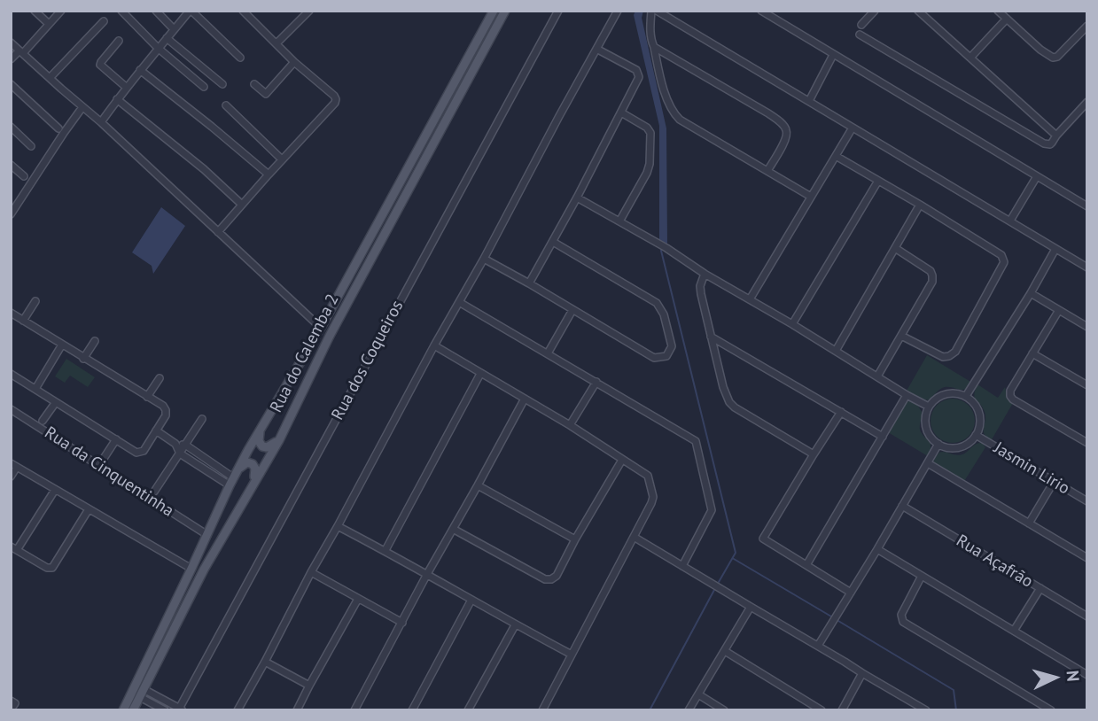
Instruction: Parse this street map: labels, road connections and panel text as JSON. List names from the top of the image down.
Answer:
{
  "streets": {
    "main road": ["Rua do Calemba 2"],
    "street": [
      "Rua dos Coqueiros",
      "Jasmin Lirio",
      "Rua da Cinquentinha",
      "Rua Açafrão"
    ]
  },
  "crossings": [
    ["Rua do Calemba 2", "Rua da Cinquentinha"]
  ],
  "north": "right"
}
